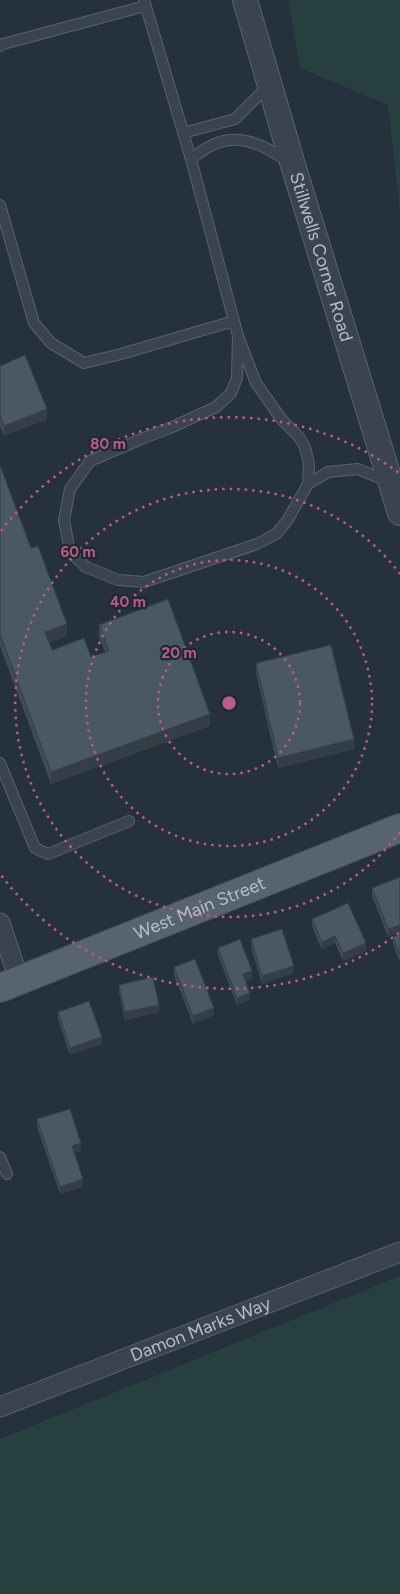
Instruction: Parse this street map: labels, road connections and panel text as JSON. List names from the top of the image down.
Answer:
{
  "streets": {
    "main road": ["West Main Street"],
    "street": ["Stillwells Corner Road", "Damon Marks Way"]
  },
  "rings": [
    "80 m",
    "60 m",
    "40 m",
    "20 m"
  ]
}
